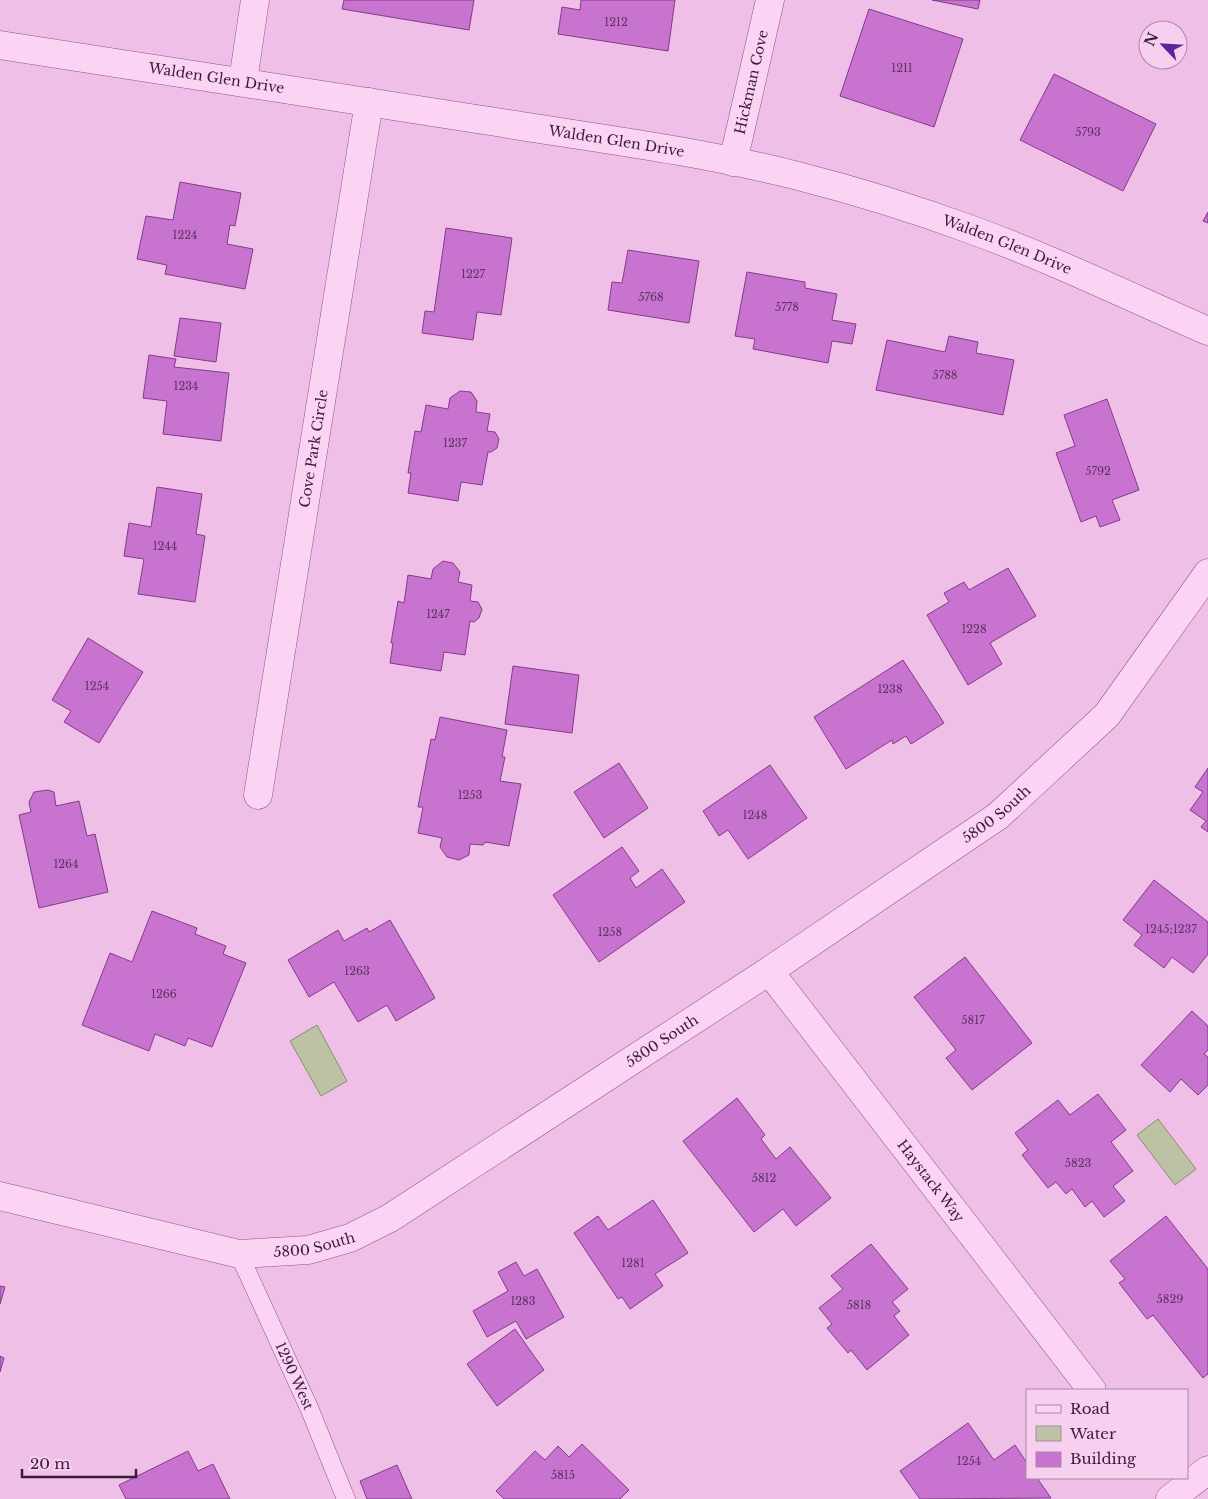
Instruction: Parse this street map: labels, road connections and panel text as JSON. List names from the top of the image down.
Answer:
{
  "streets": {
    "street": [
      "Walden Glen Drive",
      "Hickman Cove",
      "Cove Park Circle",
      "5800 South",
      "Haystack Way"
    ],
    "lane": ["1290 West"]
  },
  "crossings": [
    ["Walden Glen Drive", "Hickman Cove"],
    ["Walden Glen Drive", "Cove Park Circle"],
    ["5800 South", "Haystack Way"],
    ["5800 South", "1290 West"]
  ],
  "house_numbers": [
    "1212",
    "1211",
    "5793",
    "1224",
    "1227",
    "5768",
    "5778",
    "5788",
    "1234",
    "1237",
    "5792",
    "1244",
    "1247",
    "1228",
    "1254",
    "1238",
    "1253",
    "1248",
    "1264",
    "1245;1237",
    "1258",
    "1263",
    "1266",
    "5817",
    "5823",
    "5812",
    "1281",
    "5829",
    "1283",
    "5818",
    "1254",
    "5815"
  ],
  "legend": ["Road", "Water", "Building"],
  "scale_bar": "20 m",
  "north": "top left"
}
